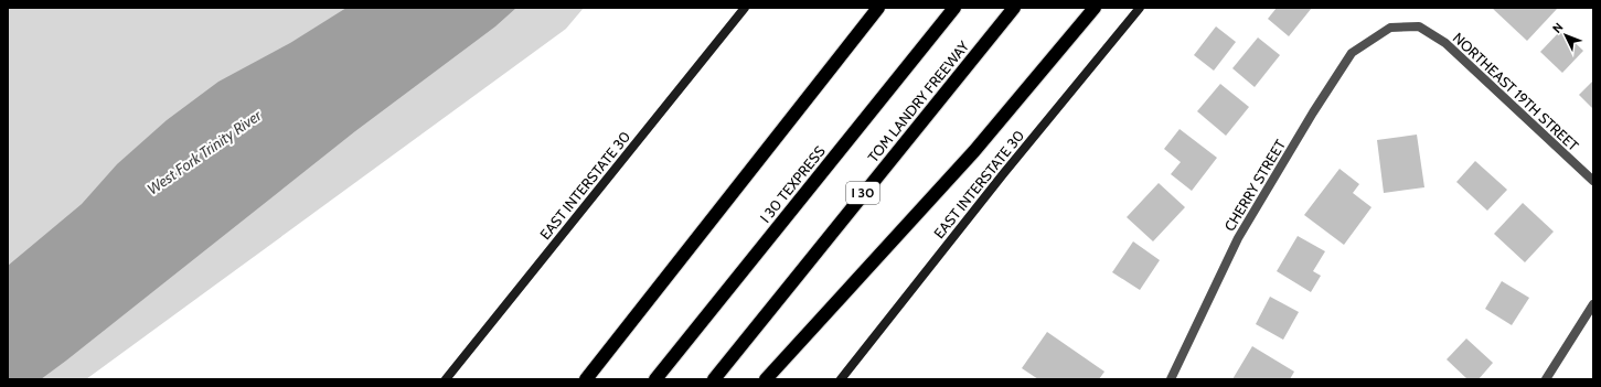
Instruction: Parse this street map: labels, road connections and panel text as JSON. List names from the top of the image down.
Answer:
{
  "streets": {
    "highway": ["TOM LANDRY FREEWAY", "I 30 TEXPRESS", "I 30"],
    "main road": ["EAST INTERSTATE 30"],
    "street": ["NORTHEAST 19TH STREET", "CHERRY STREET"]
  },
  "crossings": [
    ["NORTHEAST 19TH STREET", "CHERRY STREET"]
  ],
  "water": ["West Fork Trinity River"],
  "north": "top left"
}
